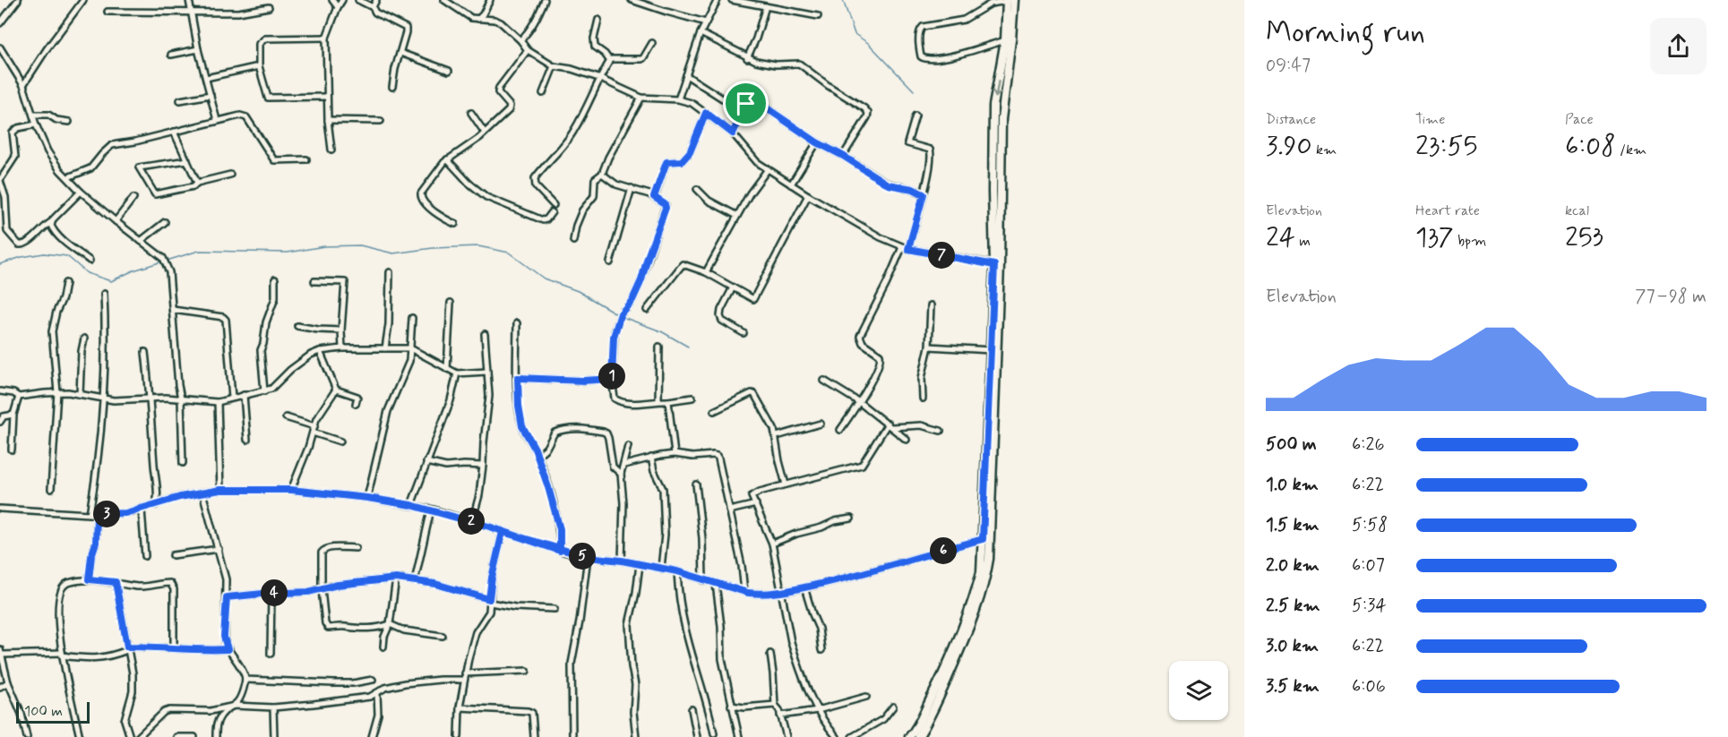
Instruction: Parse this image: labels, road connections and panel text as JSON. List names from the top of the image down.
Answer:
{
  "scale_bar": "100 m",
  "page": {
    "heading": ["Morning run", "09:47"],
    "stats": [
      ["Distance", "3.90 km"],
      ["Time", "23:55"],
      ["Pace", "6:08 /km"],
      ["Elevation", "24 m"],
      ["Heart rate", "137 bpm"],
      ["kcal", "253"]
    ],
    "pins": [
      "7",
      "1",
      "3",
      "2",
      "6",
      "5",
      "4"
    ],
    "chart": ["Elevation", "77–98 m"],
    "list": [
      {
        "name": "500 m",
        "note": "6:26"
      },
      {
        "name": "1.0 km",
        "note": "6:22"
      },
      {
        "name": "1.5 km",
        "note": "5:58"
      },
      {
        "name": "2.0 km",
        "note": "6:07"
      },
      {
        "name": "2.5 km",
        "note": "5:34"
      },
      {
        "name": "3.0 km",
        "note": "6:22"
      },
      {
        "name": "3.5 km",
        "note": "6:06"
      }
    ],
    "scale": "100 m"
  }
}
